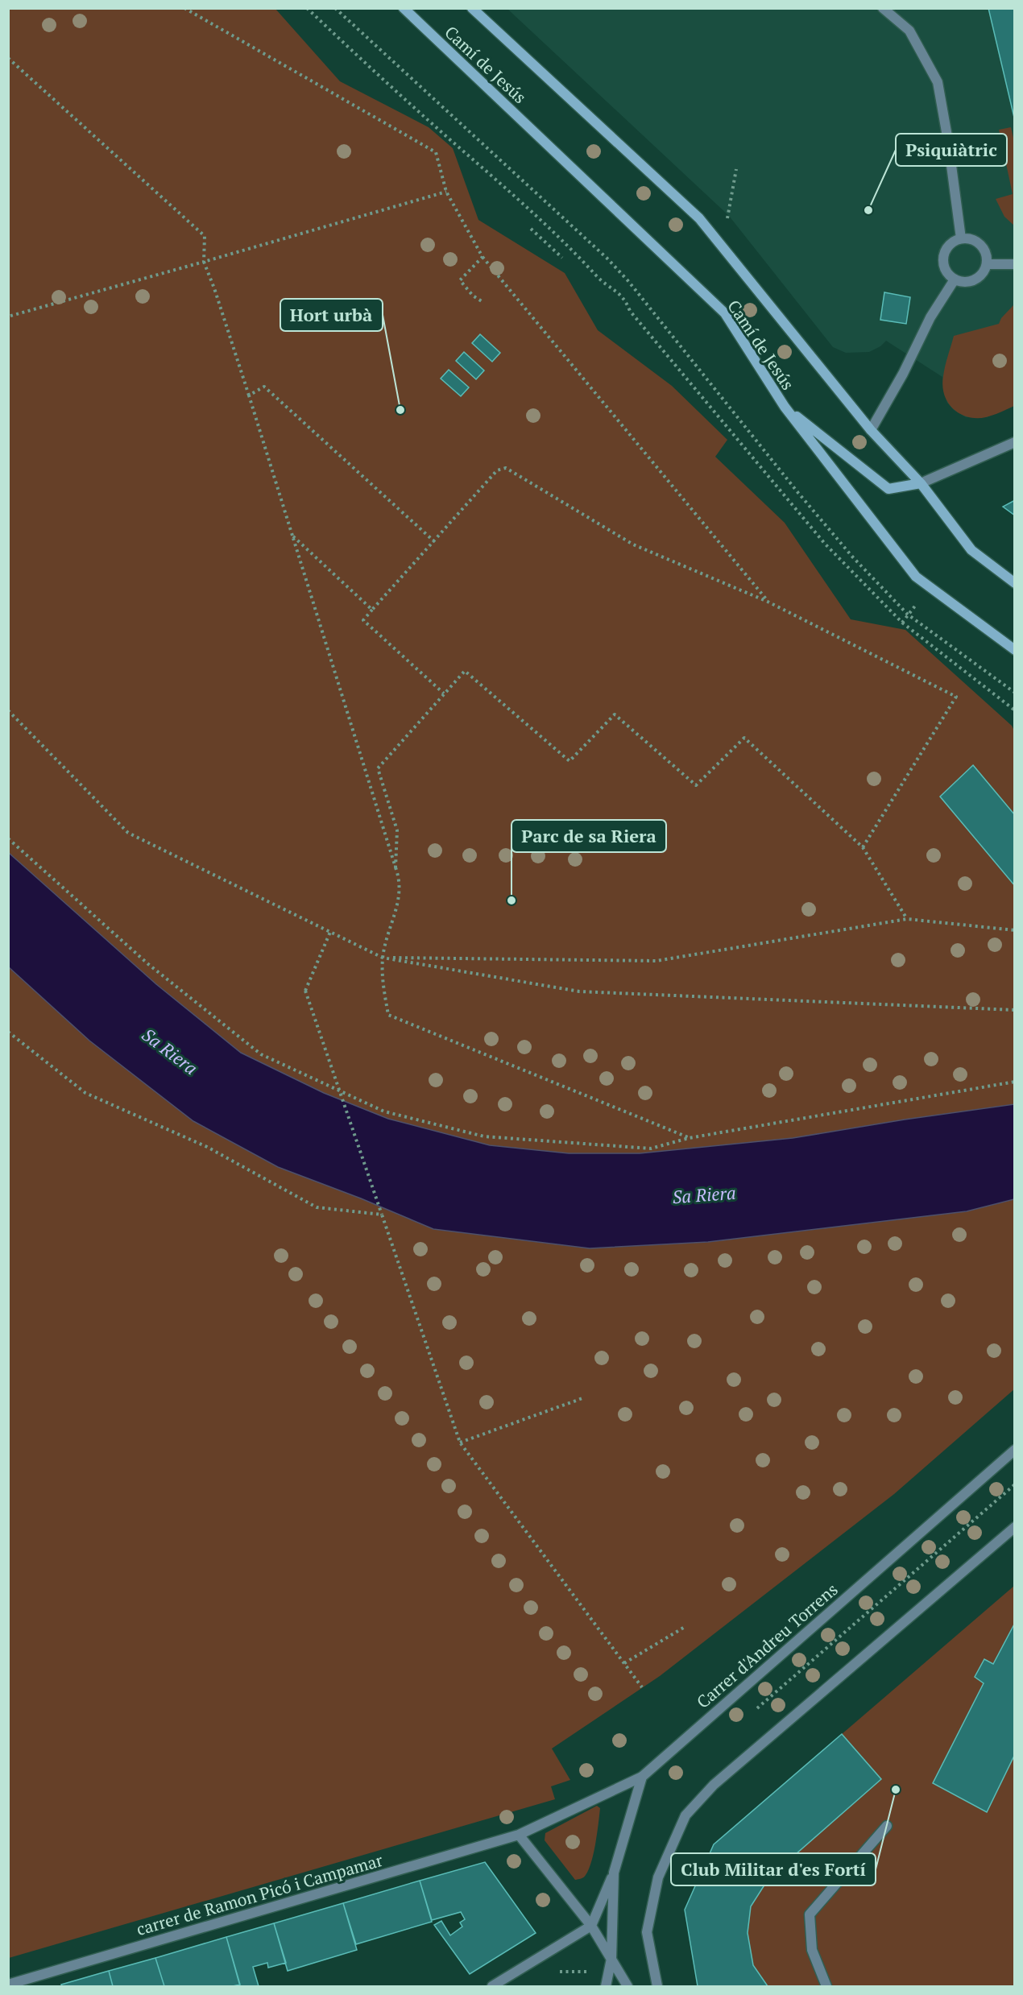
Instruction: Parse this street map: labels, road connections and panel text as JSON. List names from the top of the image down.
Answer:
{
  "streets": {
    "main road": ["Camí de Jesús"],
    "street": ["Carrer d'Andreu Torrens", "carrer de Ramon Picó i Campamar"]
  },
  "crossings": [
    ["Carrer d'Andreu Torrens", "carrer de Ramon Picó i Campamar"]
  ],
  "water": ["Sa Riera"],
  "places": [
    "Psiquiàtric",
    "Hort urbà",
    "Parc de sa Riera",
    "Club Militar d'es Fortí"
  ]
}
